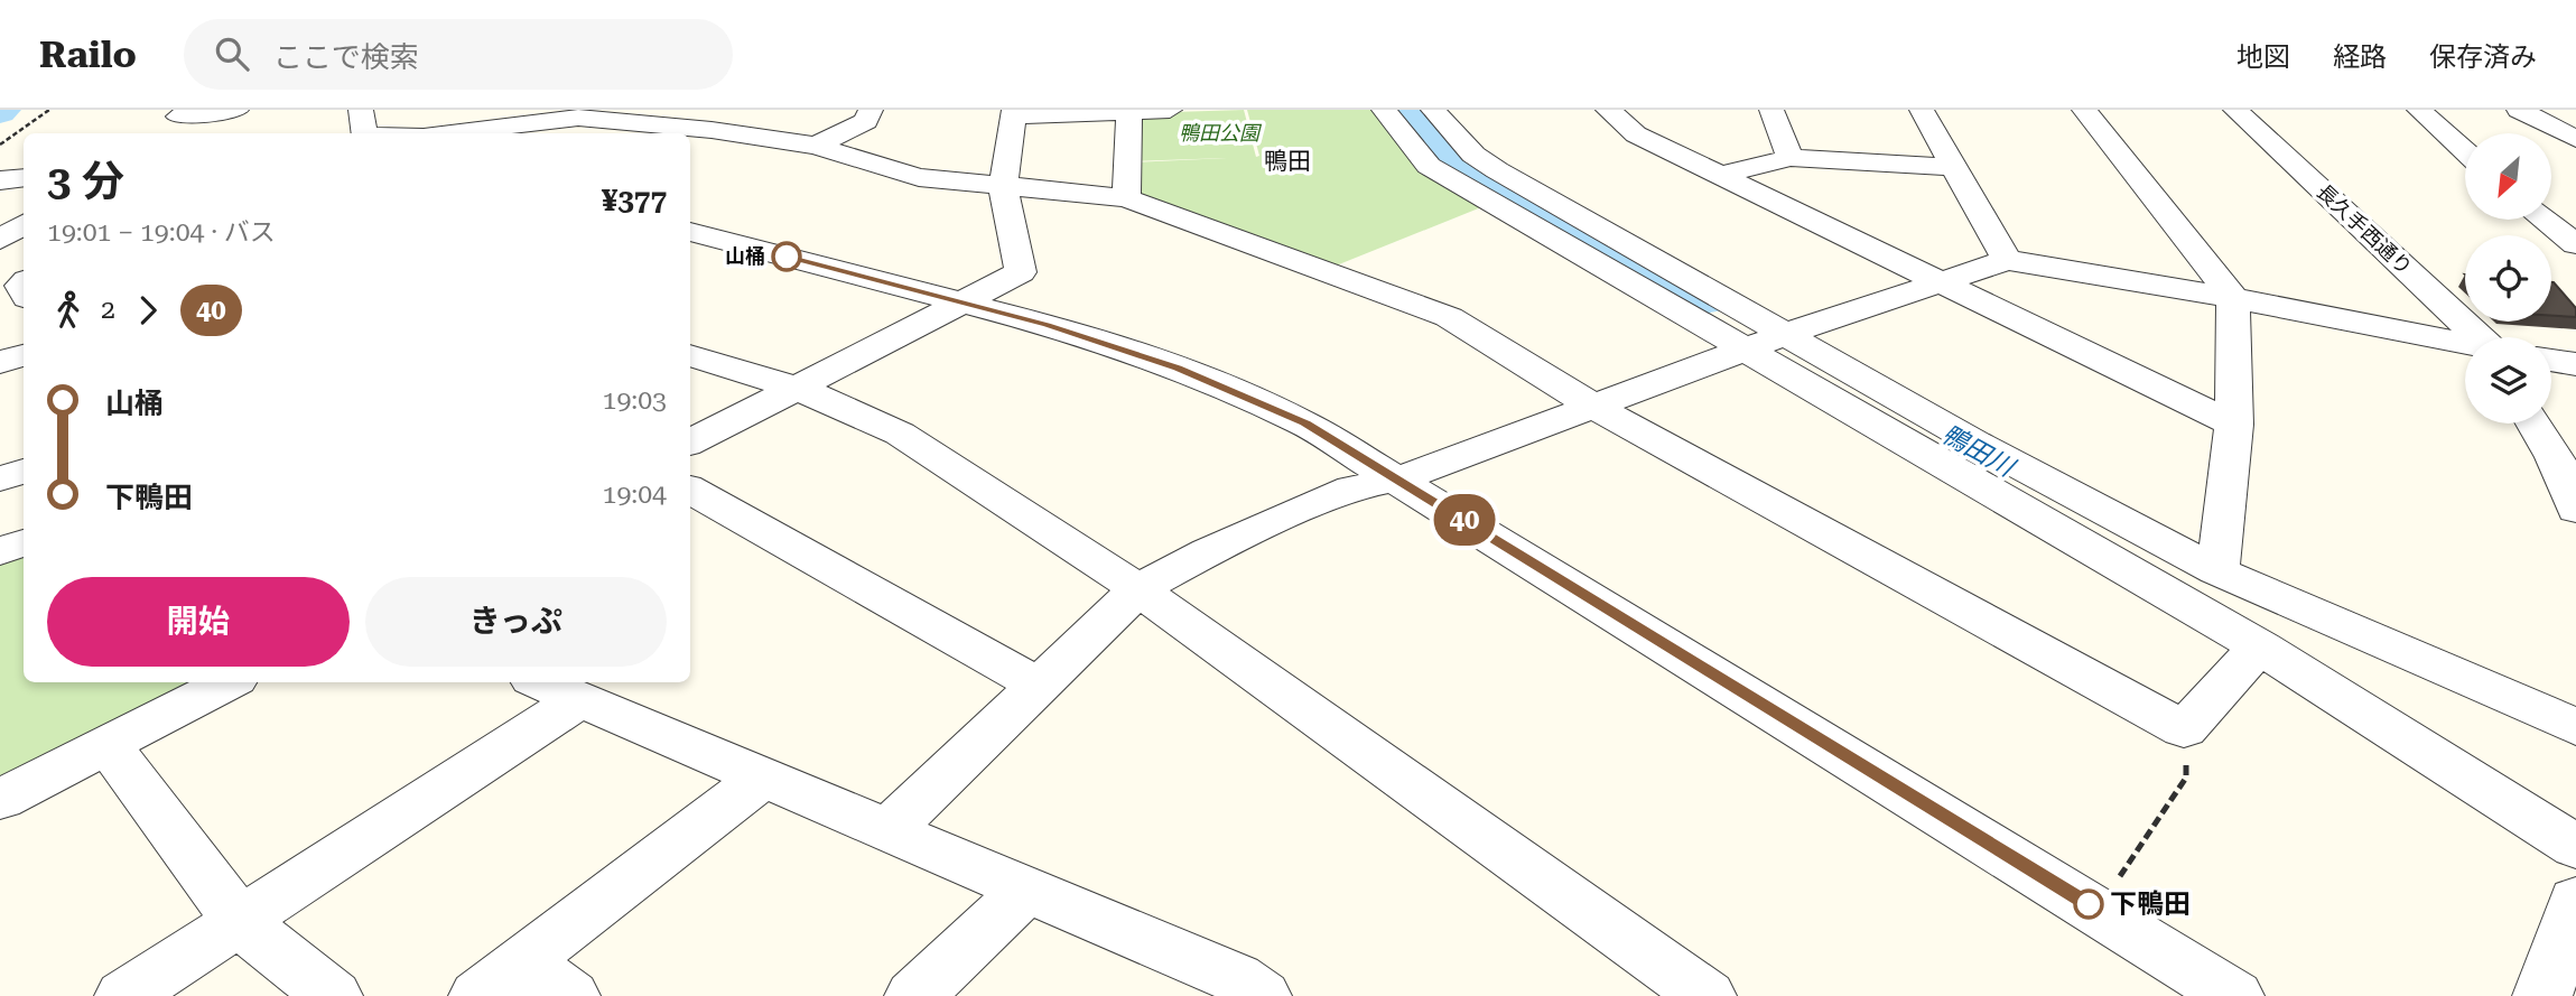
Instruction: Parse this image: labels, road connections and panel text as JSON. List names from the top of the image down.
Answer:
{
  "streets": {
    "street": ["長久手西通り"]
  },
  "districts": ["鴨田"],
  "water": ["鴨田川"],
  "parks": ["鴨田公園"],
  "places": ["山桶", "下鴨田"],
  "lines": ["bus line 40"],
  "north": "bottom left",
  "page": {
    "header": "Railo",
    "search": "ここで検索",
    "nav": ["地図", "経路", "保存済み"],
    "on_map": "40",
    "heading": ["3 分", "19:01 – 19:04 · バス", "¥377"],
    "legs": ["2", "40"],
    "list": [
      {
        "name": "山桶",
        "value": "19:03"
      },
      {
        "name": "下鴨田",
        "value": "19:04"
      }
    ],
    "buttons": ["開始", "きっぷ"]
  }
}
